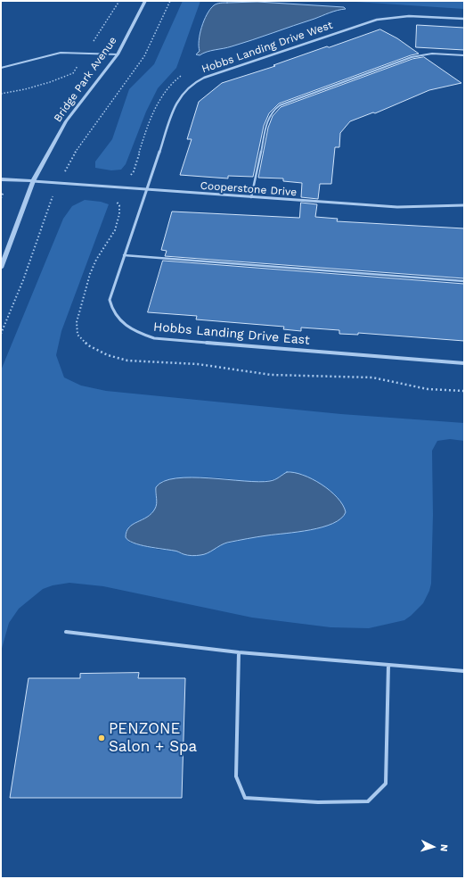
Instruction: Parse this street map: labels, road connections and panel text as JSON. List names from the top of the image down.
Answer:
{
  "streets": {
    "street": [
      "Hobbs Landing Drive West",
      "Bridge Park Avenue",
      "Cooperstone Drive",
      "Hobbs Landing Drive East"
    ]
  },
  "crossings": [
    ["Hobbs Landing Drive West", "Cooperstone Drive"],
    ["Hobbs Landing Drive West", "Hobbs Landing Drive East"],
    ["Bridge Park Avenue", "Cooperstone Drive"],
    ["Cooperstone Drive", "Hobbs Landing Drive East"]
  ],
  "places": ["PENZONE Salon + Spa"],
  "north": "right"
}
